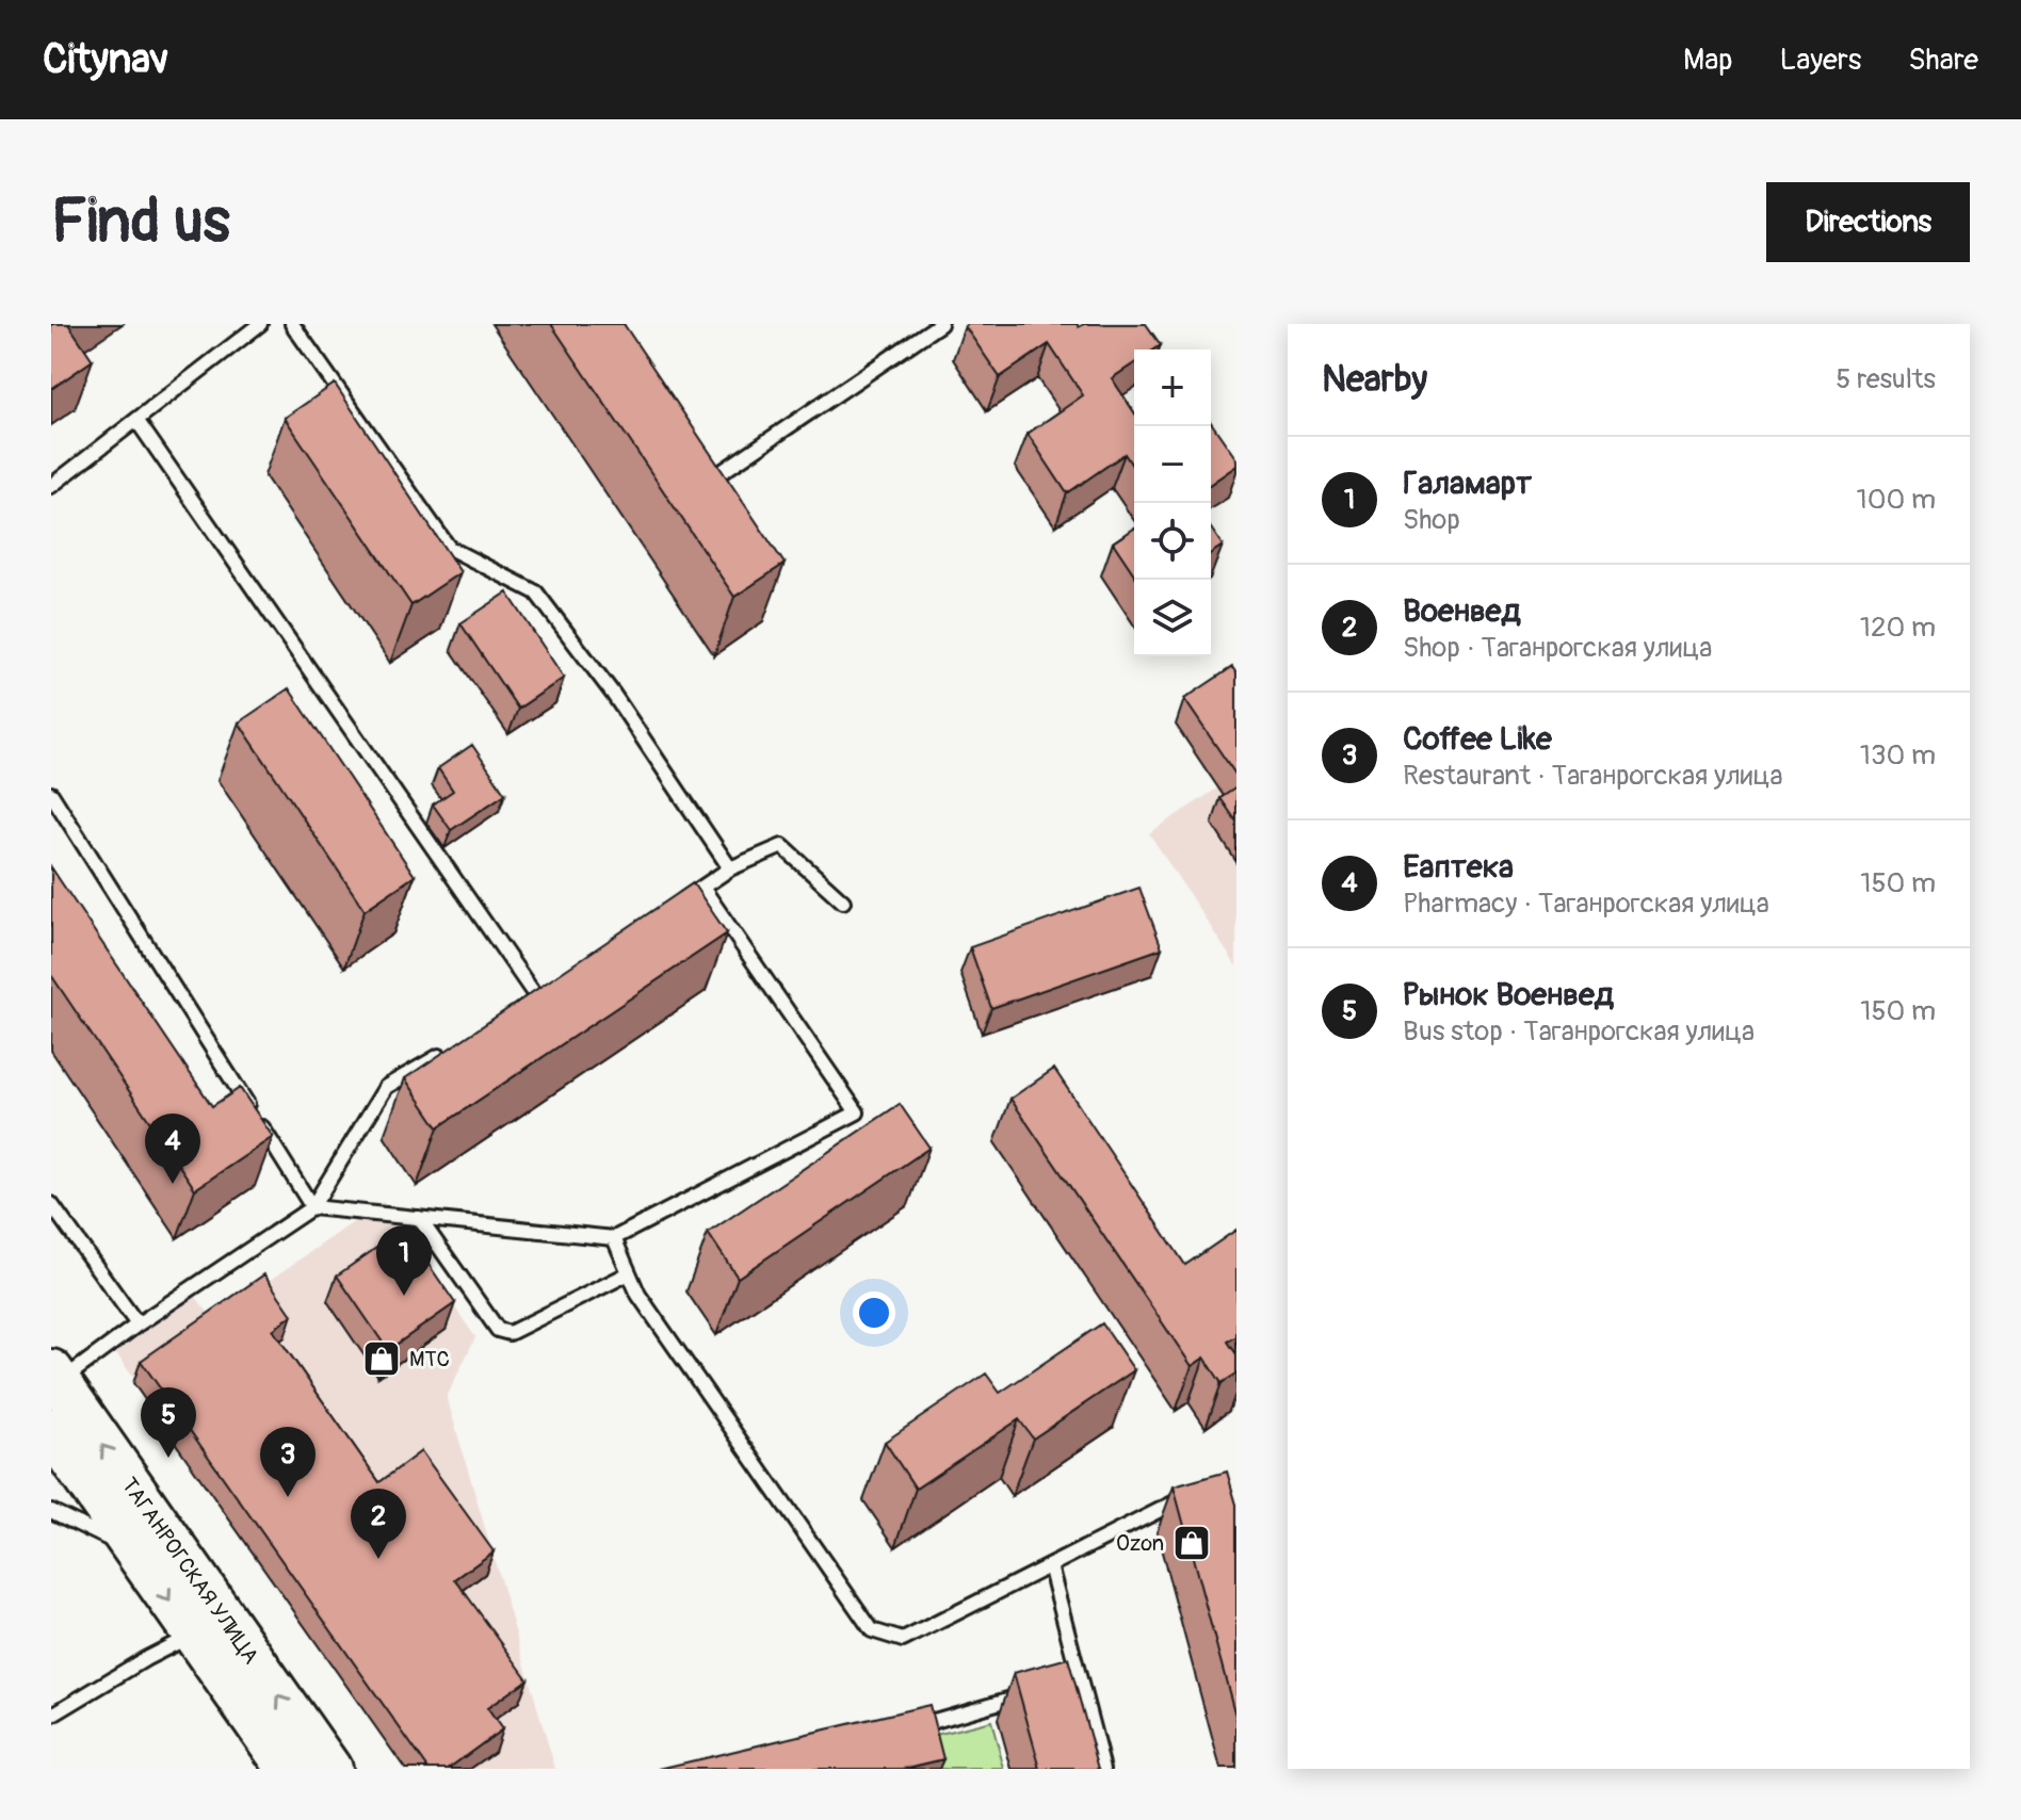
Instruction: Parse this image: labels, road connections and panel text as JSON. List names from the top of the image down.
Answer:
{
  "streets": {
    "main road": ["ТАГАНРОГСКАЯ УЛИЦА"]
  },
  "places": {
    "shop": ["МТС", "Ozon"]
  },
  "page": {
    "header": "Citynav",
    "nav": ["Map", "Layers", "Share"],
    "buttons": "Directions",
    "title": "Find us",
    "heading": ["Nearby", "5 results"],
    "map_buttons": ["+", "−"],
    "list": [
      {
        "mark": "1",
        "name": "Галамарт",
        "note": "Shop",
        "value": "100 m"
      },
      {
        "mark": "2",
        "name": "Военвед",
        "note": "Shop · Таганрогская улица",
        "value": "120 m"
      },
      {
        "mark": "3",
        "name": "Coffee Like",
        "note": "Restaurant · Таганрогская улица",
        "value": "130 m"
      },
      {
        "mark": "4",
        "name": "Еаптека",
        "note": "Pharmacy · Таганрогская улица",
        "value": "150 m"
      },
      {
        "mark": "5",
        "name": "Рынок Военвед",
        "note": "Bus stop · Таганрогская улица",
        "value": "150 m"
      }
    ],
    "pins": [
      "4",
      "1",
      "5",
      "3",
      "2"
    ]
  }
}
